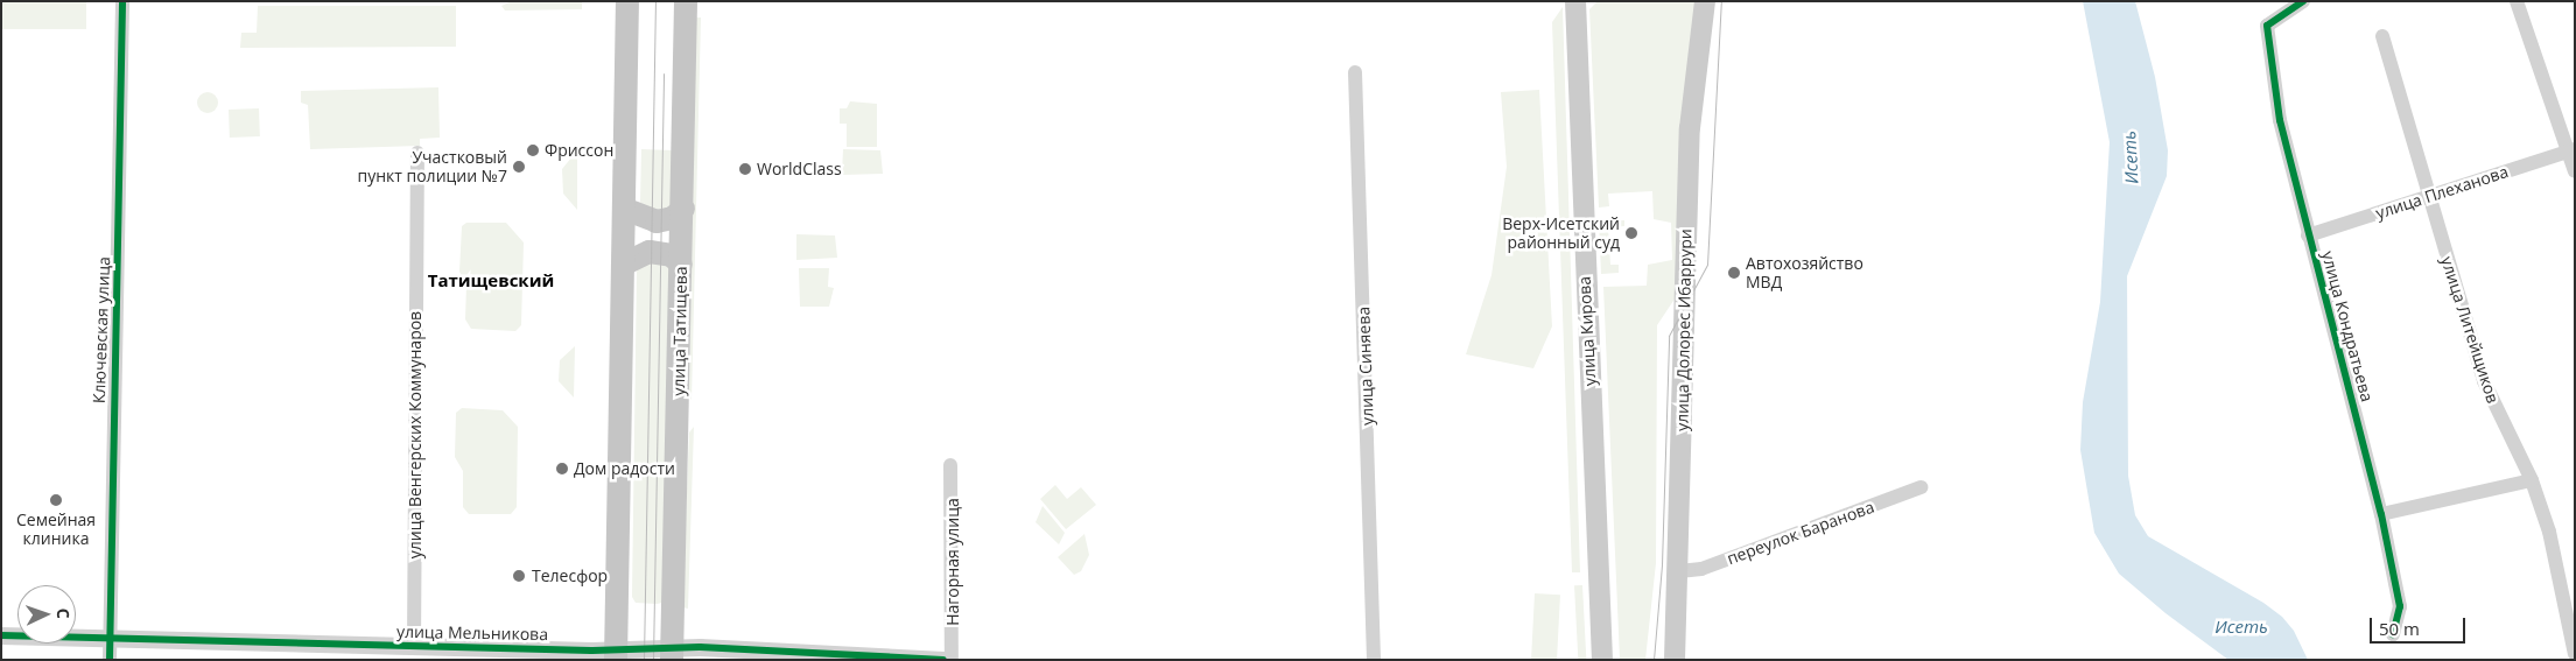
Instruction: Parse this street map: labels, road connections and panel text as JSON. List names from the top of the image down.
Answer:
{
  "streets": {
    "main road": ["улица Долорес Ибаррури", "улица Татищева", "улица Кирова"],
    "street": [
      "улица Плеханова",
      "улица Кондратьева",
      "Ключевская улица",
      "улица Литейщиков",
      "улица Синяева",
      "улица Венгерских Коммунаров",
      "переулок Баранова",
      "Нагорная улица",
      "улица Мельникова"
    ]
  },
  "crossings": [
    ["улица Плеханова", "улица Кондратьева"],
    ["улица Плеханова", "улица Литейщиков"],
    ["Ключевская улица", "улица Мельникова"],
    ["улица Долорес Ибаррури", "переулок Баранова"],
    ["улица Татищева", "улица Мельникова"],
    ["улица Венгерских Коммунаров", "улица Мельникова"]
  ],
  "districts": ["Татищевский"],
  "water": ["Исеть"],
  "places": [
    "Фриссон",
    "Участковый пункт полиции №7",
    "WorldClass",
    "Верх-Исетский районный суд",
    "Автохозяйство МВД",
    "Дом радости",
    "Семейная клиника",
    "Телесфор"
  ],
  "scale_bar": "50 m",
  "north": "right"
}
